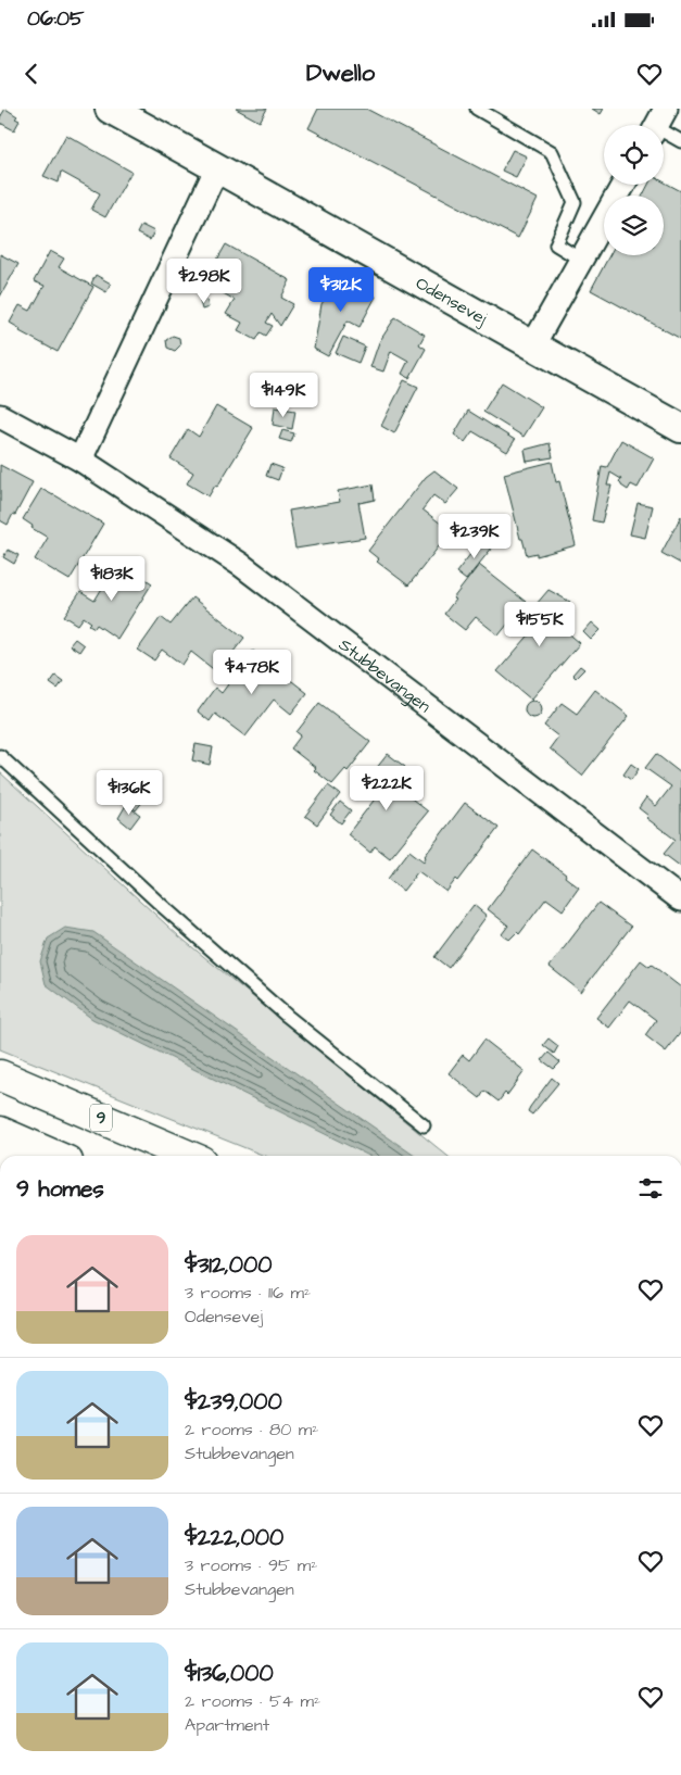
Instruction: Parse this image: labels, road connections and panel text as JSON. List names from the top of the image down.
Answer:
{
  "streets": {
    "main road": ["9"],
    "street": ["Odensevej", "Stubbevangen"]
  },
  "page": {
    "status": "06:05",
    "header": "Dwello",
    "price": [
      "$298K",
      "$312K",
      "$149K",
      "$239K",
      "$183K",
      "$155K",
      "$478K",
      "$222K",
      "$136K"
    ],
    "heading": "9 homes",
    "list": [
      {
        "name": "$312,000",
        "note": "3 rooms · 116 m² · Odensevej"
      },
      {
        "name": "$239,000",
        "note": "2 rooms · 80 m² · Stubbevangen"
      },
      {
        "name": "$222,000",
        "note": "3 rooms · 95 m² · Stubbevangen"
      },
      {
        "name": "$136,000",
        "note": "2 rooms · 54 m² · Apartment"
      }
    ]
  }
}
